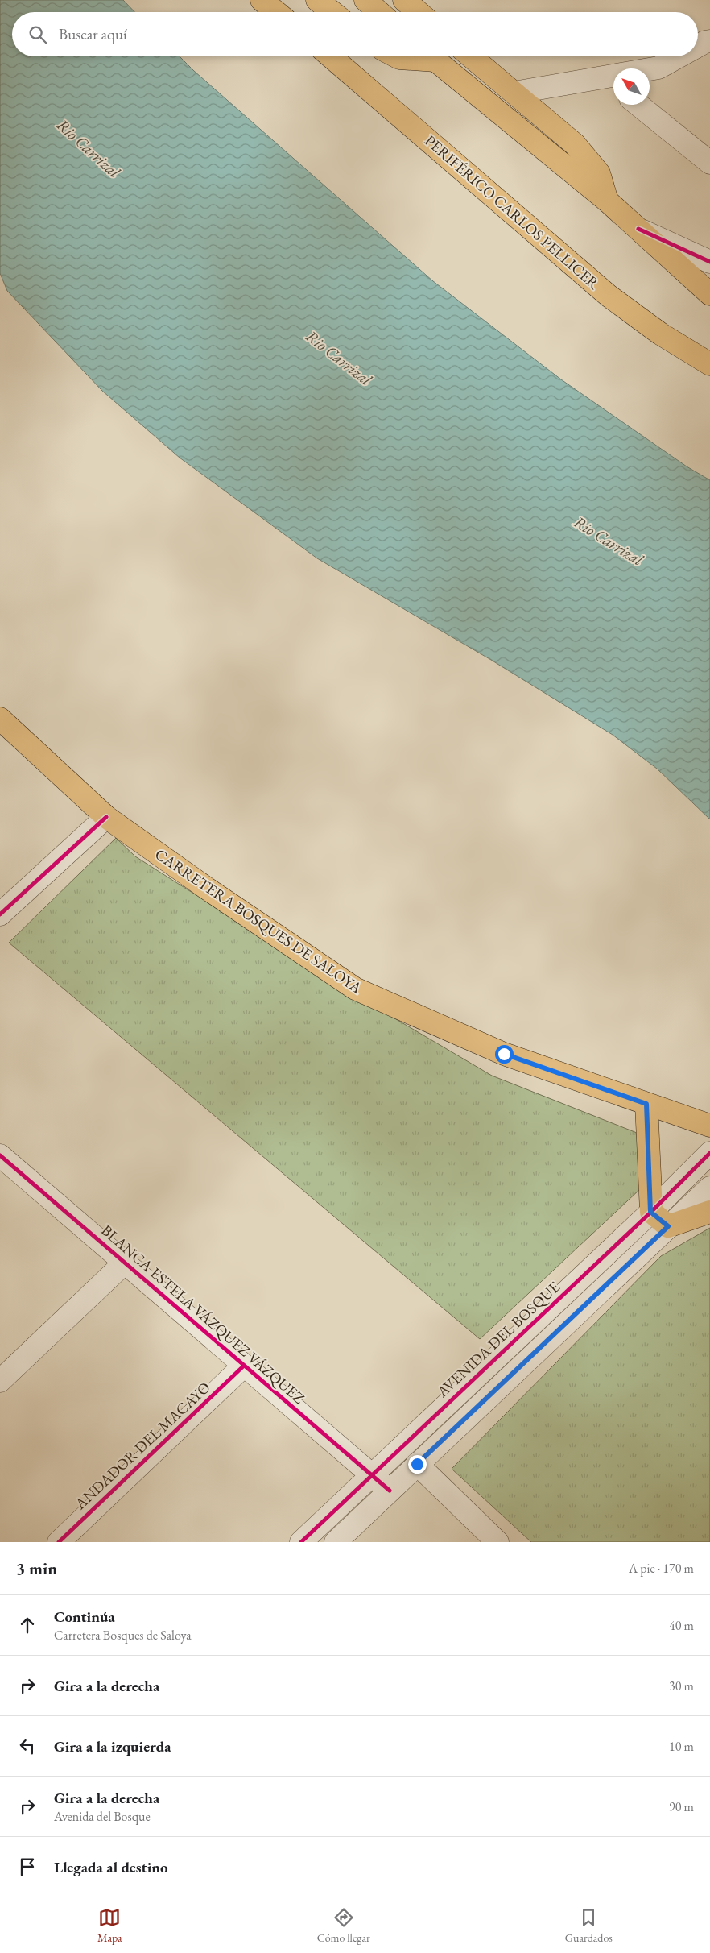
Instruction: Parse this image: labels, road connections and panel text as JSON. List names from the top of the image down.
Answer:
{
  "streets": {
    "main road": ["PERIFÉRICO CARLOS PELLICER", "CARRETERA BOSQUES DE SALOYA"],
    "street": ["BLANCA ESTELA VÁZQUEZ VÁZQUEZ", "AVENIDA DEL BOSQUE", "ANDADOR DEL MACAYO"]
  },
  "crossings": [
    ["BLANCA ESTELA VÁZQUEZ VÁZQUEZ", "AVENIDA DEL BOSQUE"],
    ["BLANCA ESTELA VÁZQUEZ VÁZQUEZ", "ANDADOR DEL MACAYO"]
  ],
  "water": ["Rio Carrizal"],
  "north": "top left",
  "page": {
    "search": "Buscar aquí",
    "heading": ["3 min", "A pie · 170 m"],
    "list": [
      ["Continúa", "Carretera Bosques de Saloya", "40 m"],
      ["Gira a la derecha", "30 m"],
      ["Gira a la izquierda", "10 m"],
      ["Gira a la derecha", "Avenida del Bosque", "90 m"],
      "Llegada al destino"
    ],
    "nav": ["Mapa", "Cómo llegar", "Guardados"]
  }
}
